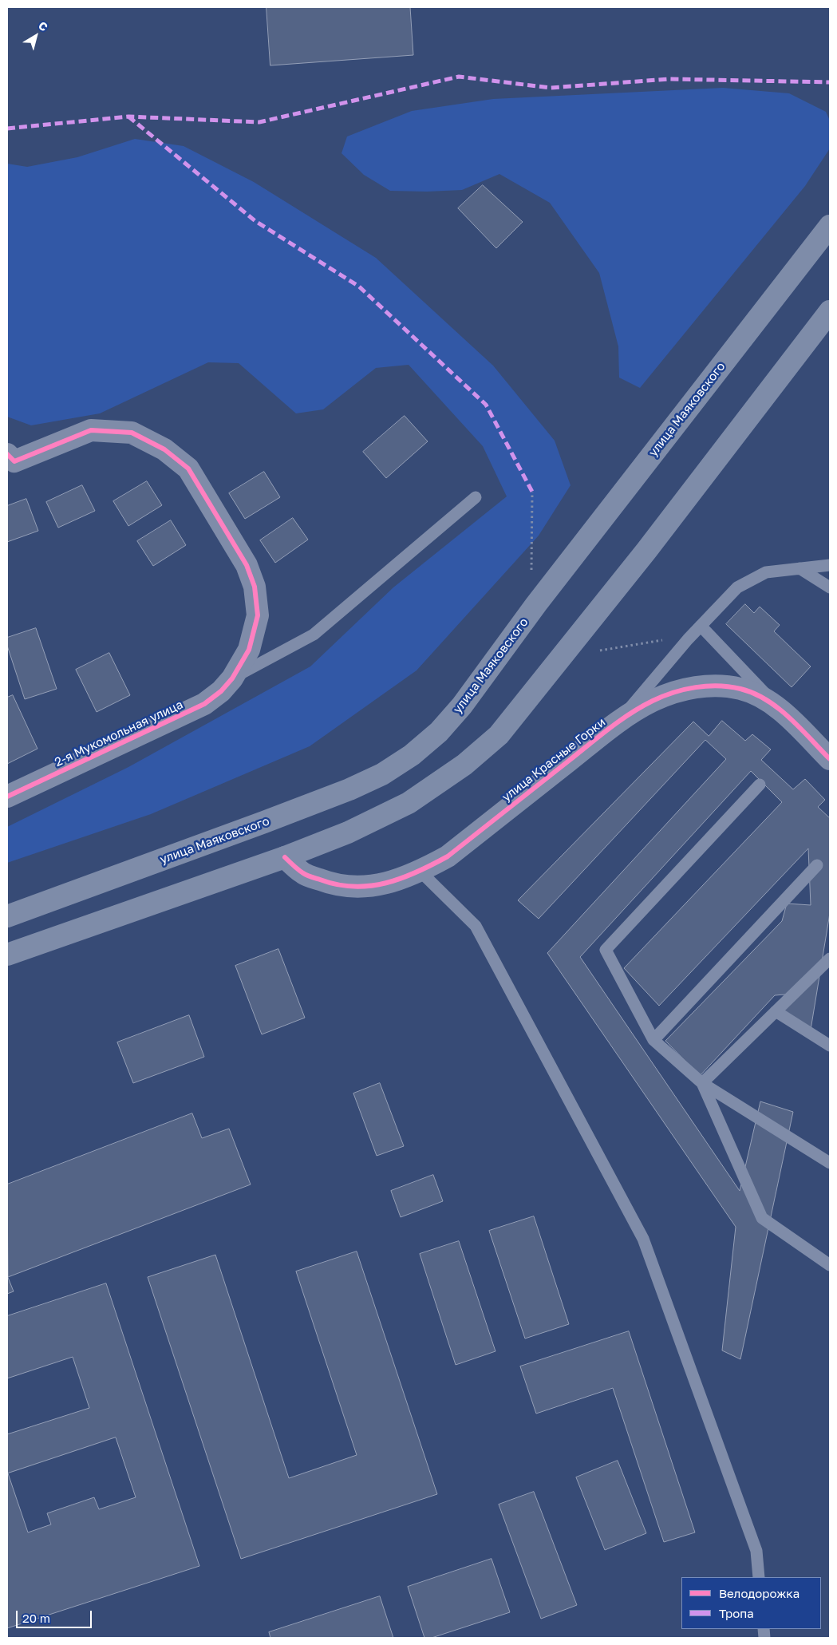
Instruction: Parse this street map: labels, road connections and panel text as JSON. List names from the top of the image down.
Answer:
{
  "streets": {
    "main road": ["улица Маяковского"],
    "street": ["2-я Мукомольная улица", "улица Красные Горки"]
  },
  "legend": ["Велодорожка", "Тропа"],
  "scale_bar": "20 m",
  "north": "top right"
}
